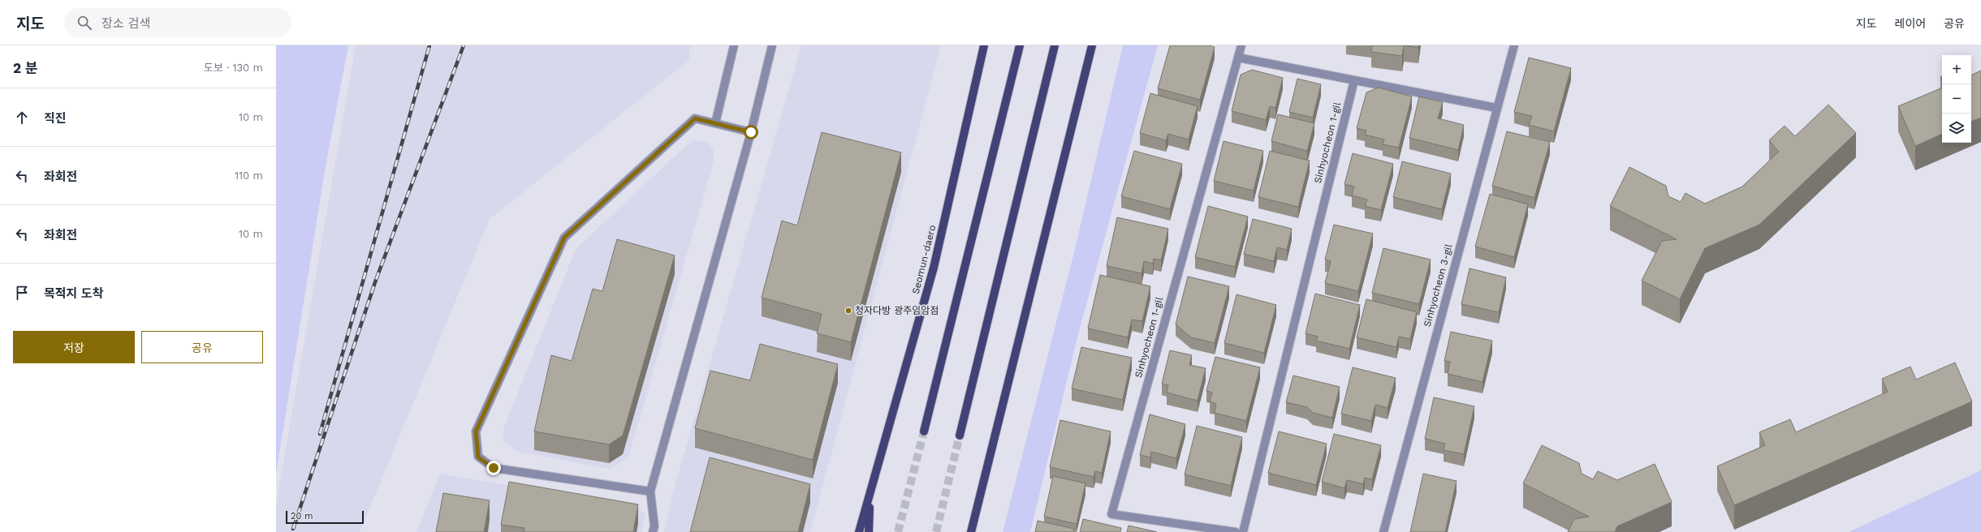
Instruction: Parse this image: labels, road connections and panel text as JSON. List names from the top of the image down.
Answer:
{
  "streets": {
    "main road": ["Seomun-daero"],
    "street": ["Sinhyocheon 1-gil", "Sinhyocheon 3-gil"]
  },
  "places": ["청자다방 광주임암점"],
  "scale_bar": "20 m",
  "page": {
    "header": "지도",
    "search": "장소 검색",
    "nav": ["지도", "레이어", "공유"],
    "heading": ["2 분", "도보 · 130 m"],
    "map_buttons": ["+", "−"],
    "list": [
      ["직진", "10 m"],
      ["좌회전", "110 m"],
      ["좌회전", "10 m"],
      "목적지 도착"
    ],
    "buttons": ["저장", "공유"],
    "scale": "20 m"
  }
}
